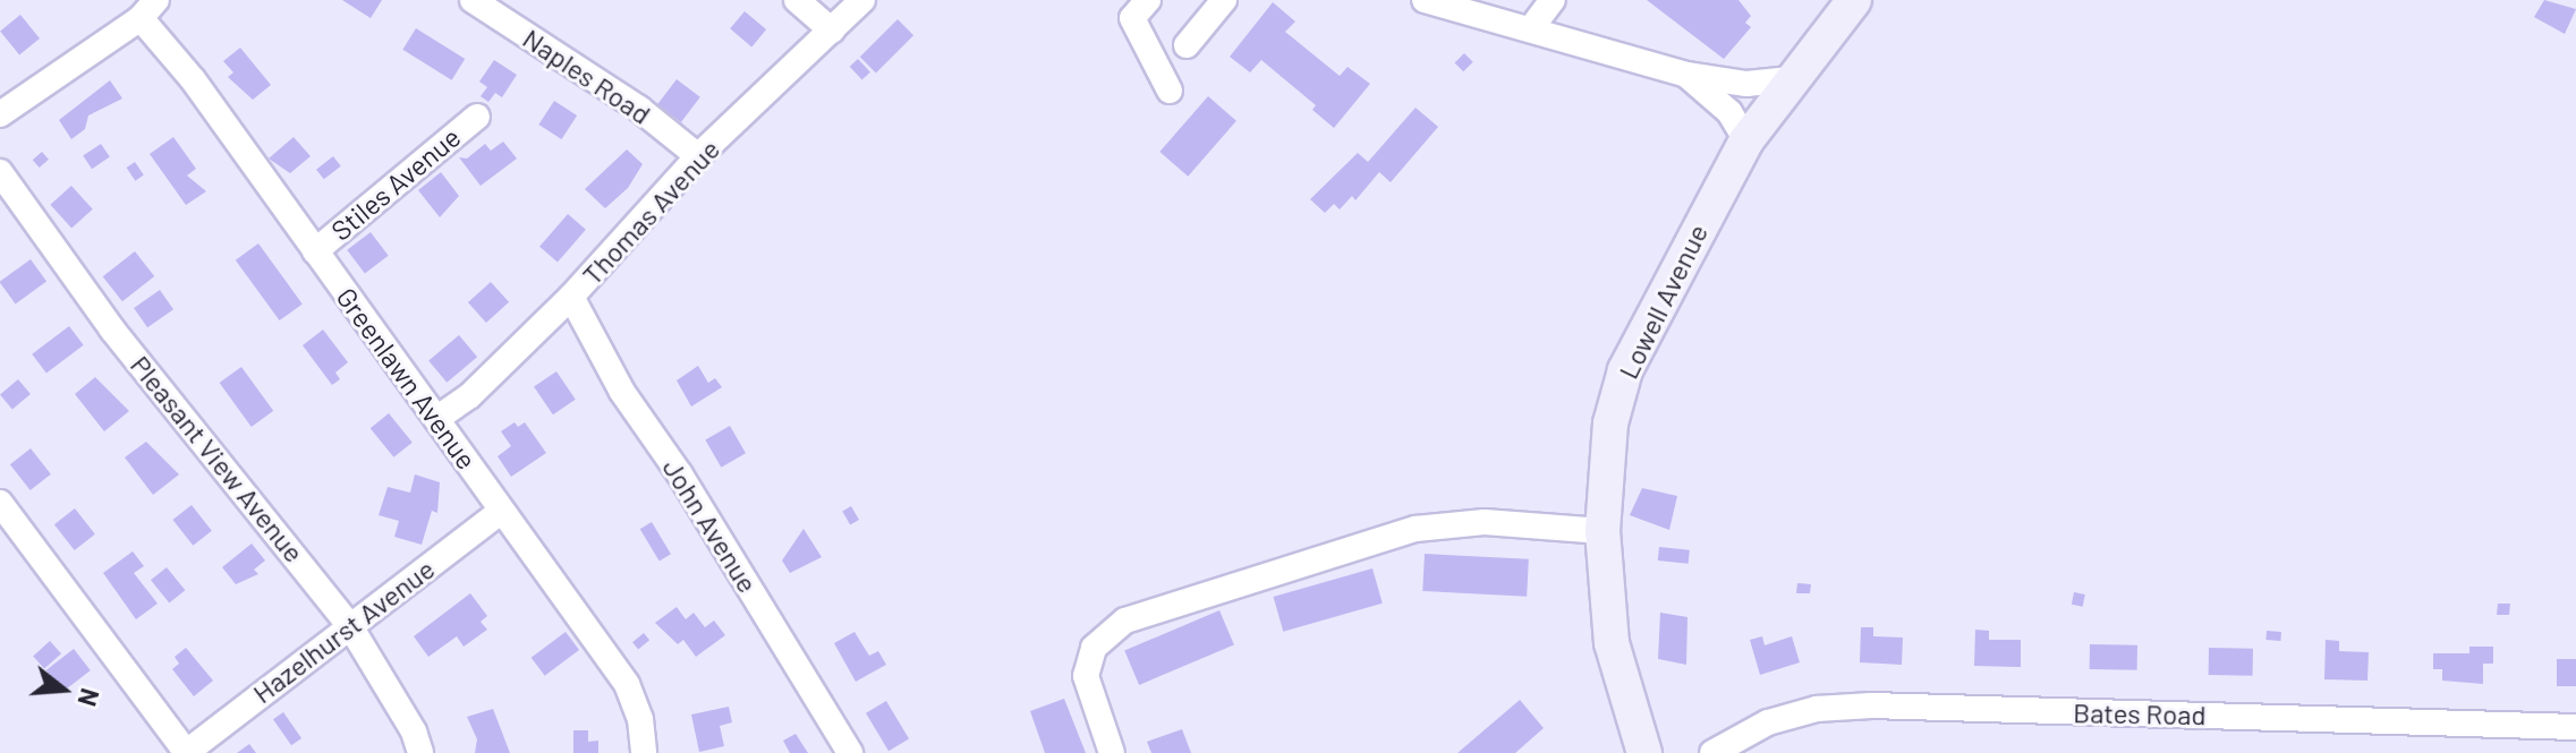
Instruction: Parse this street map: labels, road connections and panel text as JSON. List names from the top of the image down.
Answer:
{
  "streets": {
    "main road": ["Lowell Avenue"],
    "street": [
      "Naples Road",
      "Stiles Avenue",
      "Thomas Avenue",
      "Greenlawn Avenue",
      "Pleasant View Avenue",
      "John Avenue",
      "Hazelhurst Avenue",
      "Bates Road"
    ]
  },
  "crossings": [
    ["Naples Road", "Thomas Avenue"],
    ["Stiles Avenue", "Greenlawn Avenue"],
    ["Thomas Avenue", "Greenlawn Avenue"],
    ["Thomas Avenue", "John Avenue"],
    ["Greenlawn Avenue", "Hazelhurst Avenue"],
    ["Pleasant View Avenue", "Hazelhurst Avenue"]
  ],
  "north": "right"
}
